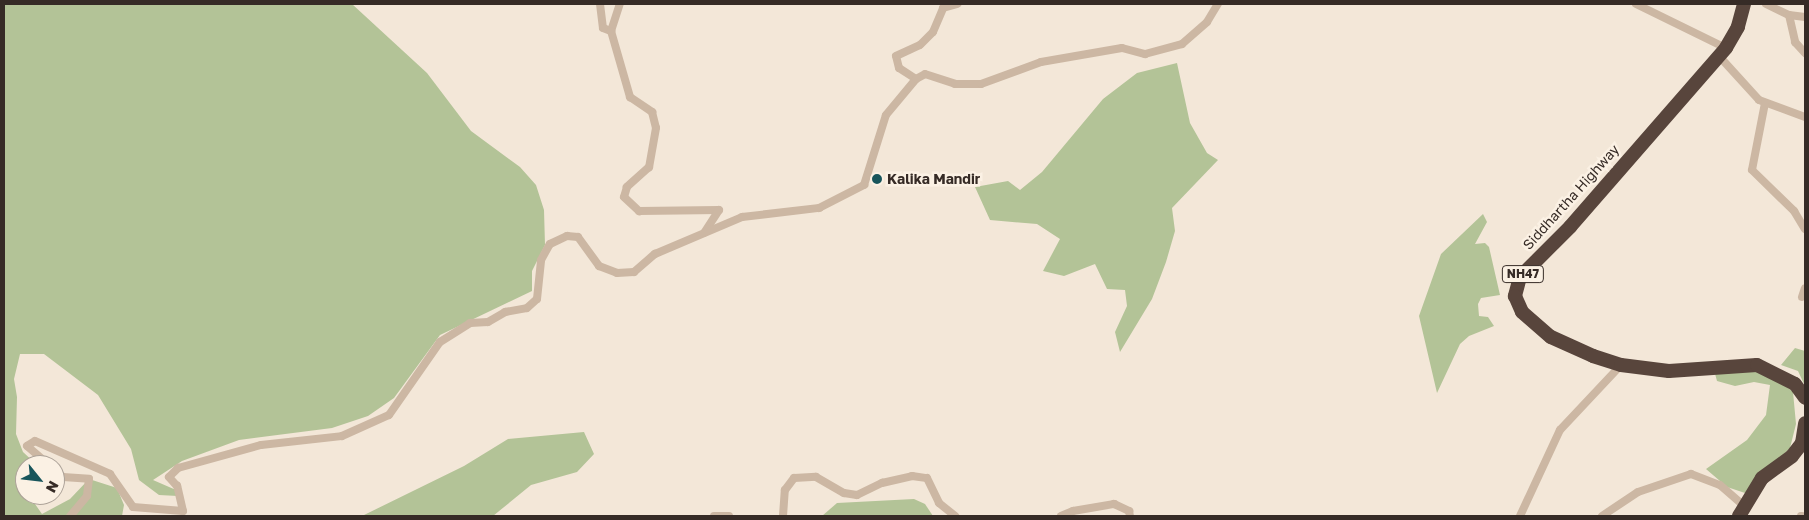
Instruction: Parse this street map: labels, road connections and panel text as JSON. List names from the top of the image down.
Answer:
{
  "streets": {
    "highway": ["Siddhartha Highway", "NH47"]
  },
  "places": ["Kalika Mandir"],
  "north": "bottom right"
}
